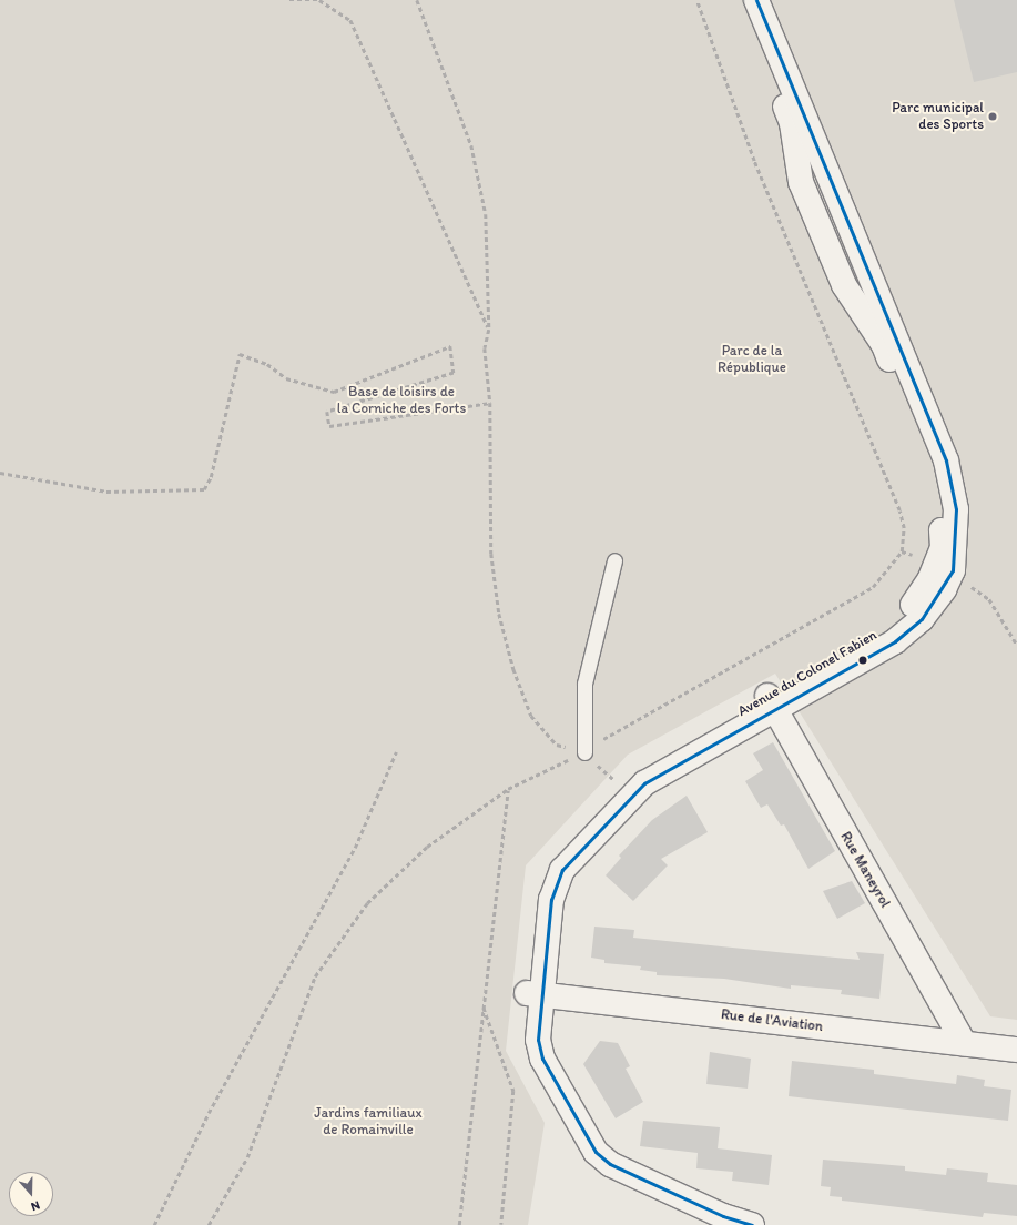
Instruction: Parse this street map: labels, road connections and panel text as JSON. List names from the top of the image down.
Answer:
{
  "streets": {
    "street": ["Avenue du Colonel Fabien", "Rue Maneyrol", "Rue de l'Aviation"]
  },
  "crossings": [
    ["Avenue du Colonel Fabien", "Rue Maneyrol"],
    ["Avenue du Colonel Fabien", "Rue de l'Aviation"],
    ["Rue Maneyrol", "Rue de l'Aviation"]
  ],
  "parks": ["Parc de la République", "Base de loisirs de la Corniche des Forts", "Jardins familiaux de Romainville"],
  "places": ["Parc municipal des Sports"],
  "north": "bottom"
}
